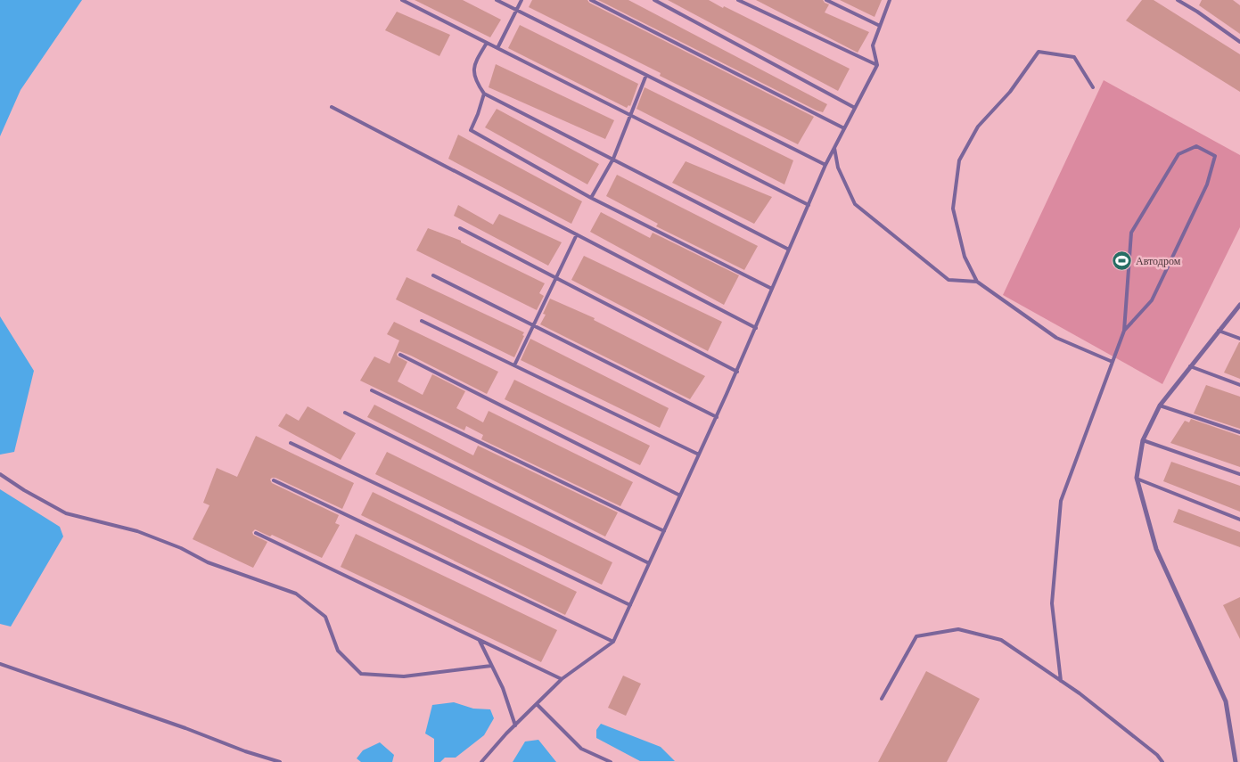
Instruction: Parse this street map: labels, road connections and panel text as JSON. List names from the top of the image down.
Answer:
{
  "places": {
    "sports": ["Автодром"]
  }
}
